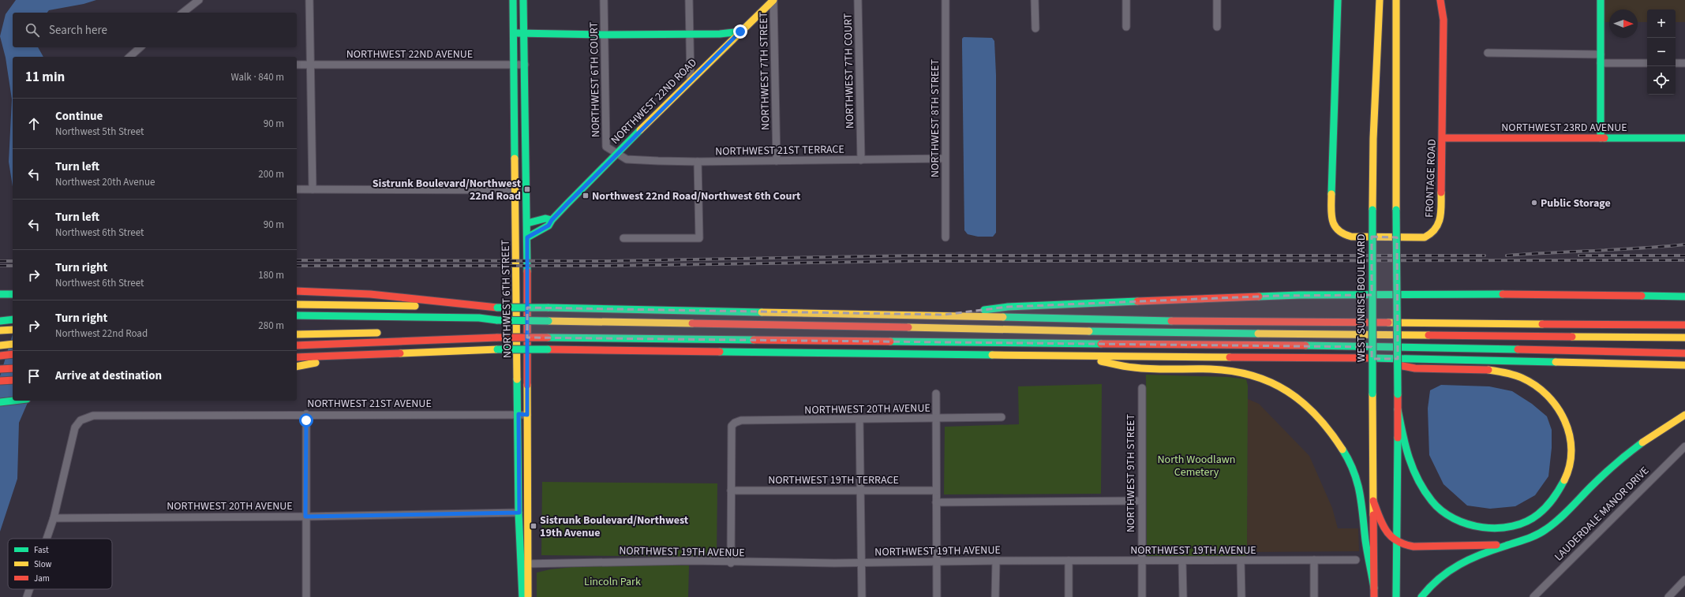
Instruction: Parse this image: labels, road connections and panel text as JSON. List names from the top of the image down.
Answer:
{
  "streets": {
    "main road": [
      "NORTHWEST 22ND ROAD",
      "NORTHWEST 23RD AVENUE",
      "FRONTAGE ROAD",
      "WEST SUNRISE BOULEVARD",
      "NORTHWEST 6TH STREET"
    ],
    "street": [
      "NORTHWEST 22ND AVENUE",
      "NORTHWEST 7TH STREET",
      "NORTHWEST 7TH COURT",
      "NORTHWEST 6TH COURT",
      "NORTHWEST 8TH STREET",
      "NORTHWEST 21ST TERRACE",
      "NORTHWEST 21ST AVENUE",
      "NORTHWEST 20TH AVENUE",
      "NORTHWEST 9TH STREET",
      "NORTHWEST 19TH TERRACE",
      "LAUDERDALE MANOR DRIVE",
      "NORTHWEST 19TH AVENUE"
    ]
  },
  "crossings": [
    ["NORTHWEST 22ND AVENUE", "NORTHWEST 6TH STREET"],
    ["NORTHWEST 7TH STREET", "NORTHWEST 22ND ROAD"],
    ["NORTHWEST 7TH STREET", "NORTHWEST 21ST TERRACE"],
    ["NORTHWEST 7TH COURT", "NORTHWEST 21ST TERRACE"],
    ["NORTHWEST 6TH COURT", "NORTHWEST 22ND ROAD"],
    ["NORTHWEST 6TH COURT", "NORTHWEST 21ST TERRACE"],
    ["NORTHWEST 22ND ROAD", "NORTHWEST 21ST TERRACE"],
    ["NORTHWEST 22ND ROAD", "NORTHWEST 6TH STREET"],
    ["NORTHWEST 8TH STREET", "NORTHWEST 21ST TERRACE"],
    ["NORTHWEST 23RD AVENUE", "FRONTAGE ROAD"],
    ["NORTHWEST 6TH STREET", "NORTHWEST 21ST AVENUE"],
    ["NORTHWEST 6TH STREET", "NORTHWEST 20TH AVENUE"],
    ["NORTHWEST 6TH STREET", "NORTHWEST 19TH AVENUE"],
    ["NORTHWEST 21ST AVENUE", "NORTHWEST 20TH AVENUE"],
    ["NORTHWEST 20TH AVENUE", "NORTHWEST 19TH TERRACE"],
    ["NORTHWEST 9TH STREET", "NORTHWEST 19TH AVENUE"]
  ],
  "parks": ["North Woodlawn Cemetery", "Lincoln Park"],
  "places": {
    "transit": ["Sistrunk Boulevard/Northwest 22nd Road", "Northwest 22nd Road/Northwest 6th Court", "Sistrunk Boulevard/Northwest 19th Avenue"],
    "other": ["Public Storage"]
  },
  "legend": ["Fast", "Slow", "Jam"],
  "north": "right",
  "page": {
    "map_buttons": ["+", "−"],
    "search": "Search here",
    "heading": ["11 min", "Walk · 840 m"],
    "list": [
      ["Continue", "Northwest 5th Street", "90 m"],
      ["Turn left", "Northwest 20th Avenue", "200 m"],
      ["Turn left", "Northwest 6th Street", "90 m"],
      ["Turn right", "Northwest 6th Street", "180 m"],
      ["Turn right", "Northwest 22nd Road", "280 m"],
      "Arrive at destination"
    ]
  }
}
